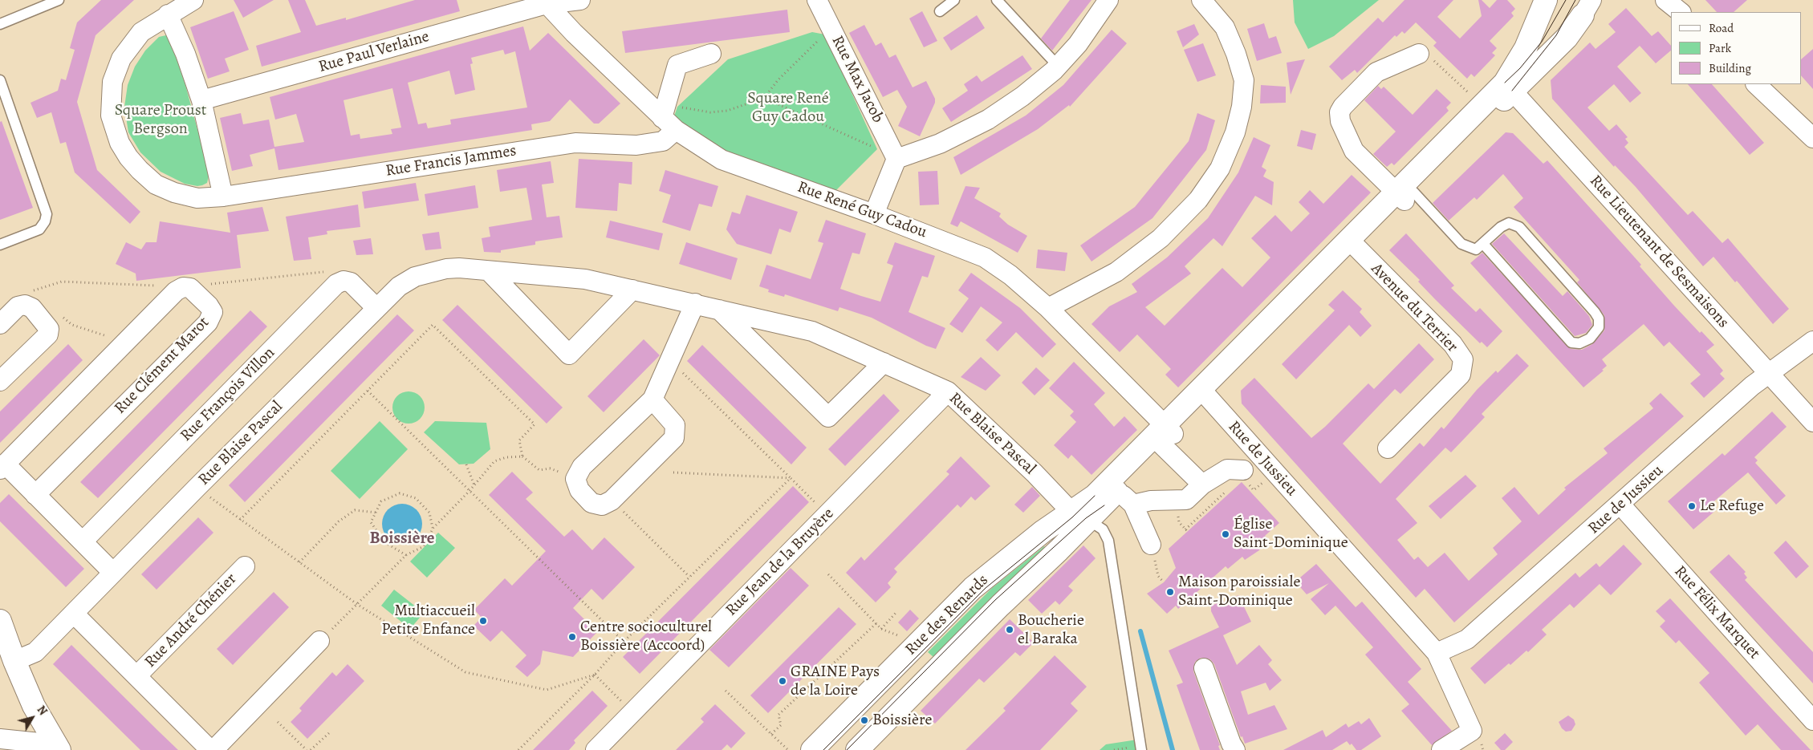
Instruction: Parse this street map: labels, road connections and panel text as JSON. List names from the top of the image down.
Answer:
{
  "streets": {
    "street": [
      "Rue Paul Verlaine",
      "Rue Max Jacob",
      "Rue Francis Jammes",
      "Rue René Guy Cadou",
      "Rue Lieutenant de Sesmaisons",
      "Avenue du Terrier",
      "Rue Clément Marot",
      "Rue François Villon",
      "Rue Blaise Pascal",
      "Rue de Jussieu",
      "Rue Jean de la Bruyère",
      "Rue Félix Marquet",
      "Rue des Renards",
      "Rue André Chénier"
    ]
  },
  "crossings": [
    ["Rue Paul Verlaine", "Rue René Guy Cadou"],
    ["Rue Francis Jammes", "Rue René Guy Cadou"],
    ["Rue Lieutenant de Sesmaisons", "Rue de Jussieu"],
    ["Rue François Villon", "Rue Blaise Pascal"],
    ["Rue Blaise Pascal", "Rue Jean de la Bruyère"],
    ["Rue Blaise Pascal", "Rue des Renards"],
    ["Rue Blaise Pascal", "Rue André Chénier"],
    ["Rue de Jussieu", "Rue Félix Marquet"]
  ],
  "districts": ["Boissière"],
  "parks": ["Square René Guy Cadou", "Square Proust Bergson"],
  "places": [
    "Le Refuge",
    "Église Saint-Dominique",
    "Maison paroissiale Saint-Dominique",
    "Multiaccueil Petite Enfance",
    "Boucherie el Baraka",
    "Centre socioculturel Boissière (Accoord)",
    "GRAINE Pays de la Loire",
    "Boissière"
  ],
  "legend": ["Road", "Park", "Building"],
  "north": "top right"
}
